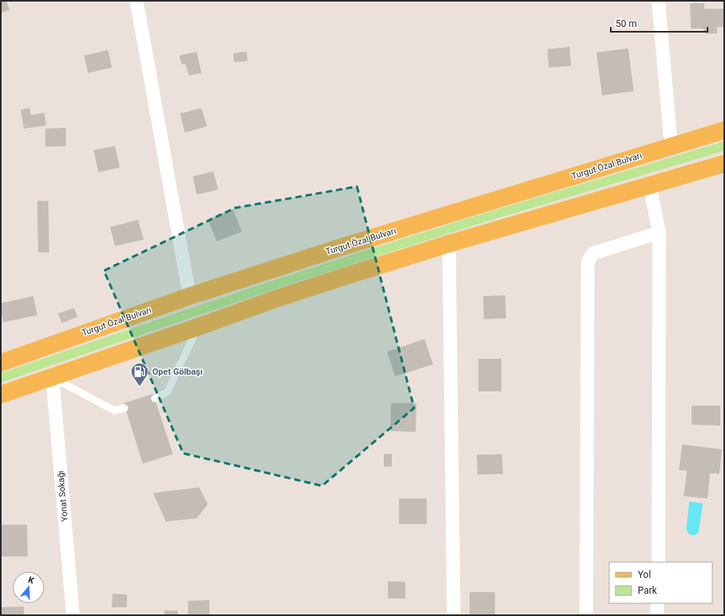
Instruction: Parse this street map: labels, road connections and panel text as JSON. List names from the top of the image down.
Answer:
{
  "streets": {
    "main road": ["Turgut Özal Bulvarı"],
    "street": ["Yonat Sokağı"]
  },
  "places": {
    "fuel station": ["Opet Gölbaşı"]
  },
  "legend": ["Yol", "Park"],
  "scale_bar": "50 m",
  "north": "top"
}
